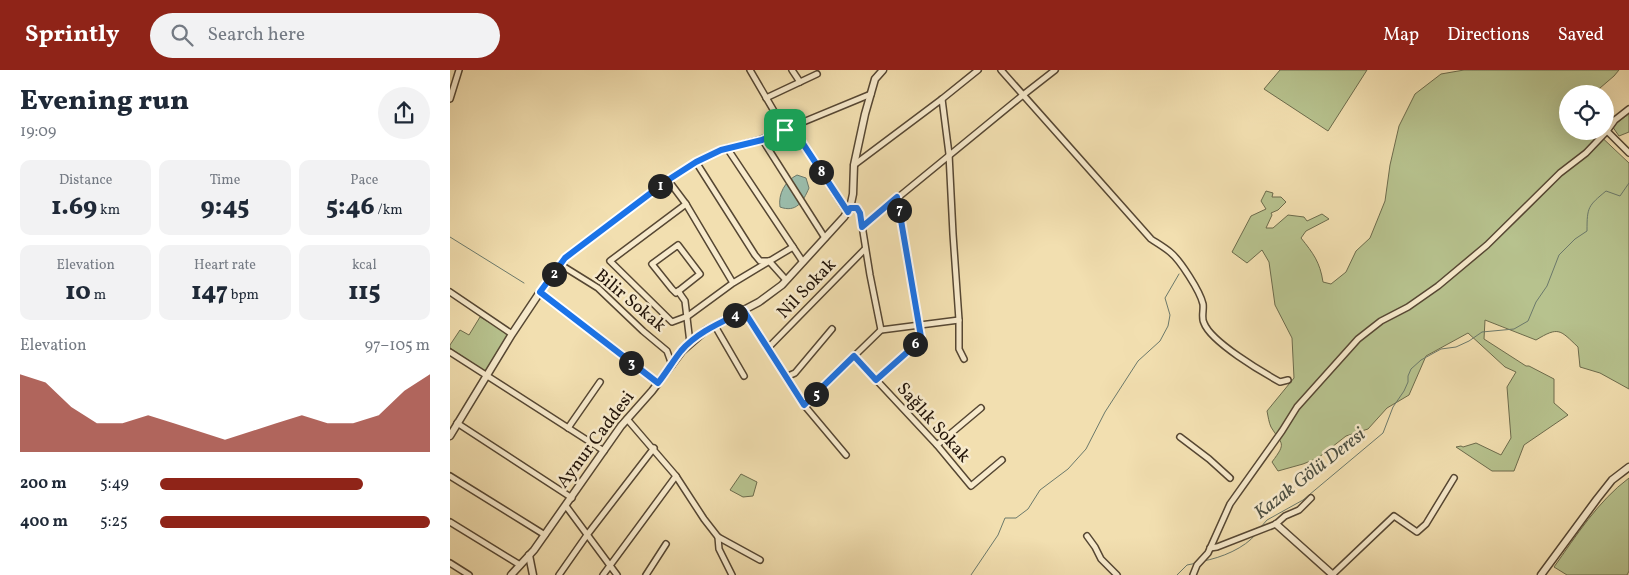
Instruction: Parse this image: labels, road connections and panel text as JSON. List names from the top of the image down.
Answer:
{
  "streets": {
    "street": [
      "Nil Sokak",
      "Bilir Sokak",
      "Sağlık Sokak",
      "Aynur Caddesi"
    ]
  },
  "crossings": [
    ["Bilir Sokak", "Aynur Caddesi"]
  ],
  "water": ["Kazak Gölü Deresi"],
  "page": {
    "header": "Sprintly",
    "search": "Search here",
    "nav": ["Map", "Directions", "Saved"],
    "heading": ["Evening run", "19:09"],
    "stats": [
      ["Distance", "1.69 km"],
      ["Time", "9:45"],
      ["Pace", "5:46 /km"],
      ["Elevation", "10 m"],
      ["Heart rate", "147 bpm"],
      ["kcal", "115"]
    ],
    "pins": [
      "8",
      "1",
      "7",
      "2",
      "4",
      "6",
      "3",
      "5"
    ],
    "chart": ["Elevation", "97–105 m"],
    "list": [
      {
        "name": "200 m",
        "note": "5:49"
      },
      {
        "name": "400 m",
        "note": "5:25"
      }
    ]
  }
}
